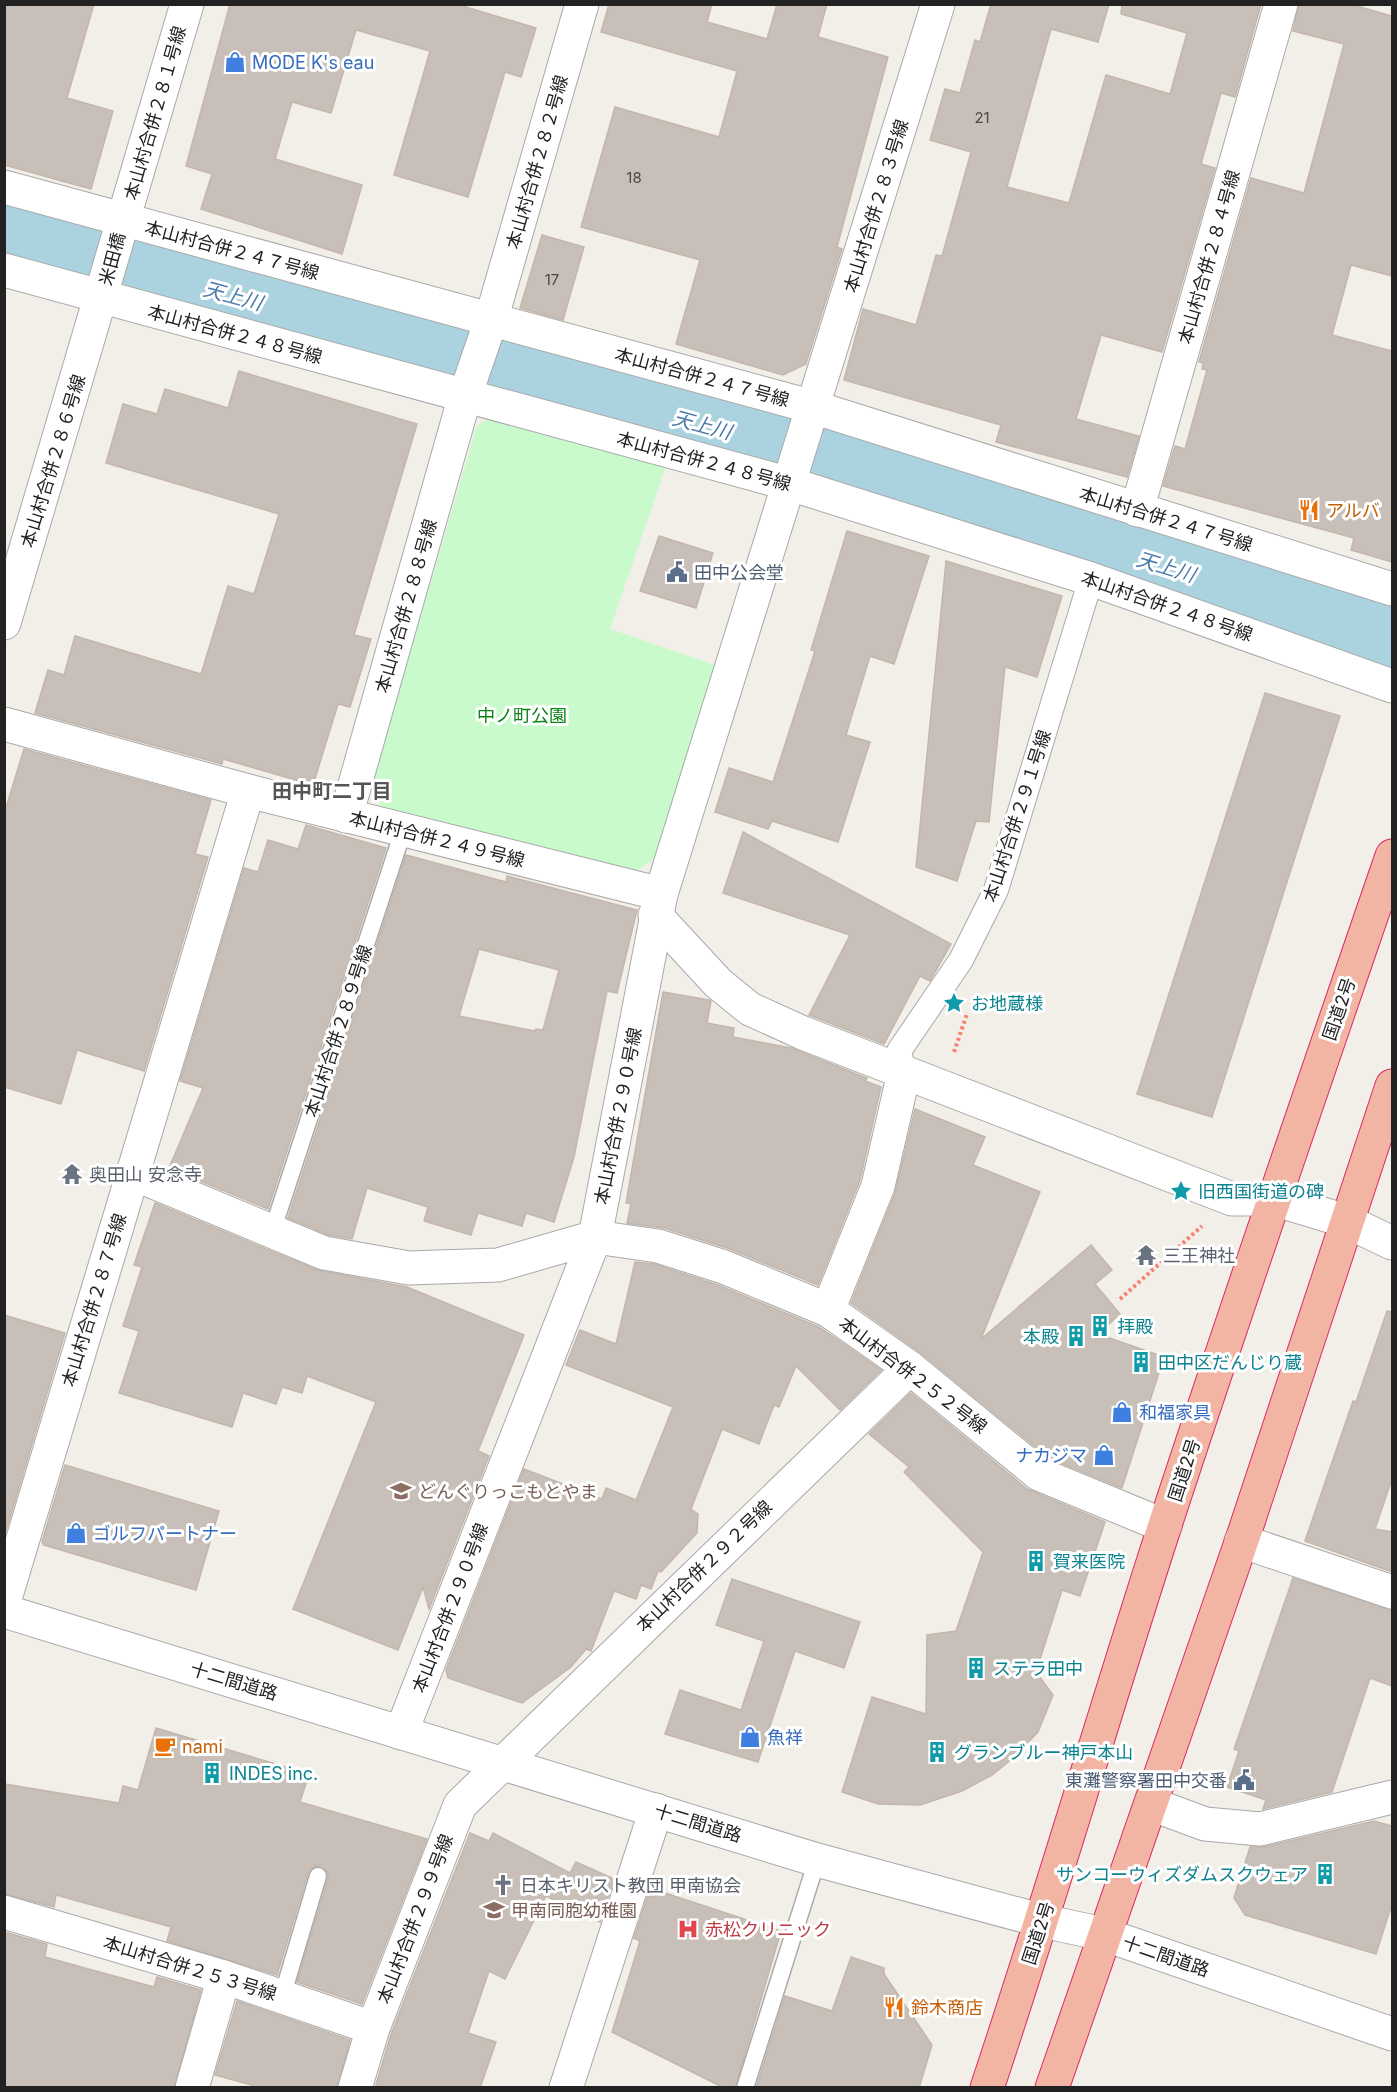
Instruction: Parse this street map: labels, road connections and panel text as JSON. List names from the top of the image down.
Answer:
{
  "streets": {
    "highway": ["国道2号"],
    "street": [
      "本山村合併２８１号線",
      "本山村合併２８２号線",
      "本山村合併２８３号線",
      "本山村合併２４７号線",
      "本山村合併２８４号線",
      "米田橋",
      "本山村合併２４８号線",
      "本山村合併２８６号線",
      "本山村合併２８８号線",
      "本山村合併２９１号線",
      "本山村合併２４９号線",
      "本山村合併２９０号線",
      "本山村合併２８７号線",
      "本山村合併２５２号線",
      "本山村合併２９２号線",
      "十二間道路",
      "本山村合併２９９号線",
      "本山村合併２５３号線"
    ],
    "lane": ["本山村合併２８９号線"]
  },
  "crossings": [
    ["本山村合併２８１号線", "本山村合併２４７号線"],
    ["本山村合併２８１号線", "米田橋"],
    ["本山村合併２８２号線", "本山村合併２４７号線"],
    ["本山村合併２８２号線", "本山村合併２４８号線"],
    ["本山村合併２８２号線", "本山村合併２８８号線"],
    ["本山村合併２８３号線", "本山村合併２４７号線"],
    ["本山村合併２８３号線", "本山村合併２４８号線"],
    ["本山村合併２８３号線", "本山村合併２９０号線"],
    ["本山村合併２４７号線", "本山村合併２８４号線"],
    ["本山村合併２４７号線", "米田橋"],
    ["米田橋", "本山村合併２４８号線"],
    ["米田橋", "本山村合併２８６号線"],
    ["本山村合併２４８号線", "本山村合併２８６号線"],
    ["本山村合併２４８号線", "本山村合併２８８号線"],
    ["本山村合併２４８号線", "本山村合併２９１号線"],
    ["本山村合併２４８号線", "本山村合併２９０号線"],
    ["本山村合併２８８号線", "本山村合併２４９号線"],
    ["本山村合併２９１号線", "本山村合併２５２号線"],
    ["本山村合併２４９号線", "本山村合併２８９号線"],
    ["本山村合併２４９号線", "本山村合併２９０号線"],
    ["本山村合併２４９号線", "本山村合併２８７号線"],
    ["国道2号", "本山村合併２５２号線"],
    ["国道2号", "十二間道路"],
    ["本山村合併２８９号線", "本山村合併２５２号線"],
    ["本山村合併２９０号線", "本山村合併２５２号線"],
    ["本山村合併２９０号線", "十二間道路"],
    ["本山村合併２８７号線", "本山村合併２５２号線"],
    ["本山村合併２５２号線", "本山村合併２９２号線"],
    ["本山村合併２９２号線", "十二間道路"],
    ["本山村合併２９２号線", "本山村合併２９９号線"],
    ["十二間道路", "本山村合併２９９号線"],
    ["本山村合併２９９号線", "本山村合併２５３号線"]
  ],
  "districts": ["田中町二丁目"],
  "water": ["天上川"],
  "parks": ["中ノ町公園"],
  "places": {
    "shop": [
      "MODE K's eau",
      "和福家具",
      "ナカジマ",
      "ゴルフパートナー",
      "魚祥"
    ],
    "restaurant": ["アルバ", "鈴木商店"],
    "public building": ["田中公会堂", "東灘警察署田中交番"],
    "place": ["お地蔵様", "旧西国街道の碑"],
    "temple": ["奥田山 安念寺", "三王神社"],
    "building": [
      "拝殿",
      "本殿",
      "田中区だんじり蔵",
      "賀来医院",
      "ステラ田中",
      "グランブルー神戸本山",
      "INDES inc.",
      "サンコーウィズダムスクウェア"
    ],
    "school or university": ["どんぐりっこもとやま", "甲南同胞幼稚園"],
    "cafe": ["nami"],
    "church": ["日本キリスト教団 甲南協会"],
    "hospital": ["赤松クリニック"]
  },
  "house_numbers": ["21", "18", "17"]
}
